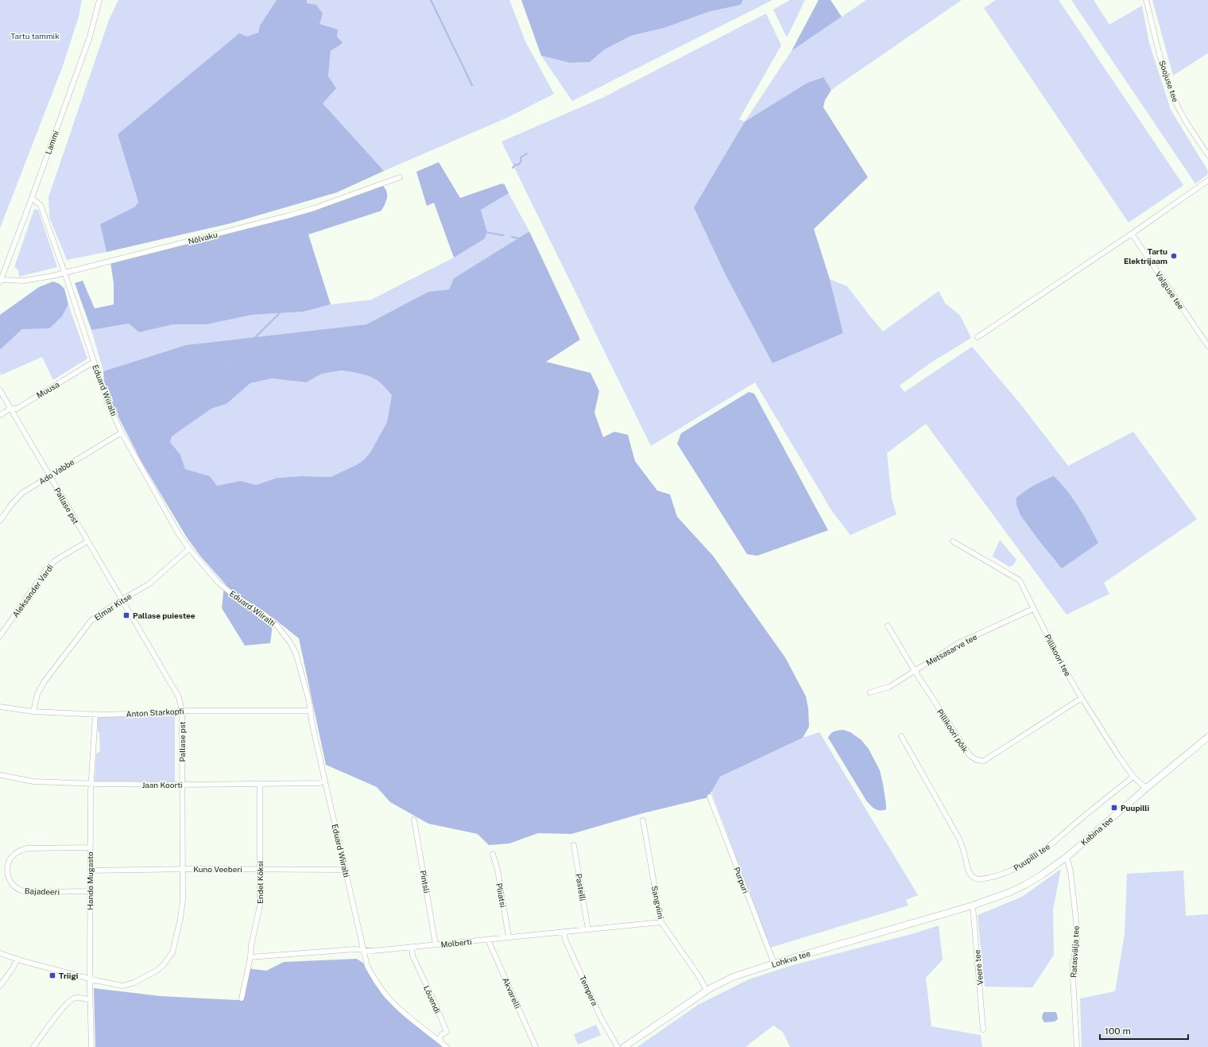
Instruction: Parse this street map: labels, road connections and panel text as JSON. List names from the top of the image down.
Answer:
{
  "streets": {
    "street": [
      "Soojuse tee",
      "Lammi",
      "Nõlvaku",
      "Valguse tee",
      "Muusa",
      "Eduard Wiiralti",
      "Ado Vabbe",
      "Pallase pst",
      "Aleksander Vardi",
      "Elmar Kitse",
      "Metsasarve tee",
      "Pillikoori tee",
      "Anton Starkopfi",
      "Pillikoori põik",
      "Jaan Koorti",
      "Kabina tee",
      "Puupilli tee",
      "Kuno Veeberi",
      "Purpuri",
      "Hando Mugasto",
      "Pintsli",
      "Endel Kõksi",
      "Pastelli",
      "Bajadeeri",
      "Pliiatsi",
      "Sangviini",
      "Molberti",
      "Ratasvälja tee",
      "Lohkva tee",
      "Veere tee",
      "Tempera",
      "Akvarelli",
      "Lõuendi"
    ]
  },
  "crossings": [
    ["Lammi", "Nõlvaku"],
    ["Lammi", "Eduard Wiiralti"],
    ["Nõlvaku", "Eduard Wiiralti"],
    ["Muusa", "Eduard Wiiralti"],
    ["Muusa", "Pallase pst"],
    ["Eduard Wiiralti", "Ado Vabbe"],
    ["Eduard Wiiralti", "Elmar Kitse"],
    ["Eduard Wiiralti", "Anton Starkopfi"],
    ["Eduard Wiiralti", "Jaan Koorti"],
    ["Eduard Wiiralti", "Kuno Veeberi"],
    ["Eduard Wiiralti", "Molberti"],
    ["Eduard Wiiralti", "Lõuendi"],
    ["Ado Vabbe", "Pallase pst"],
    ["Pallase pst", "Aleksander Vardi"],
    ["Pallase pst", "Elmar Kitse"],
    ["Pallase pst", "Anton Starkopfi"],
    ["Pallase pst", "Jaan Koorti"],
    ["Pallase pst", "Kuno Veeberi"],
    ["Pallase pst", "Hando Mugasto"],
    ["Elmar Kitse", "Anton Starkopfi"],
    ["Metsasarve tee", "Pillikoori tee"],
    ["Metsasarve tee", "Pillikoori põik"],
    ["Pillikoori tee", "Pillikoori põik"],
    ["Pillikoori tee", "Kabina tee"],
    ["Pillikoori tee", "Puupilli tee"],
    ["Anton Starkopfi", "Hando Mugasto"],
    ["Jaan Koorti", "Hando Mugasto"],
    ["Jaan Koorti", "Endel Kõksi"],
    ["Kabina tee", "Ratasvälja tee"],
    ["Kabina tee", "Lohkva tee"],
    ["Kabina tee", "Veere tee"],
    ["Kuno Veeberi", "Hando Mugasto"],
    ["Kuno Veeberi", "Endel Kõksi"],
    ["Purpuri", "Lohkva tee"],
    ["Hando Mugasto", "Bajadeeri"],
    ["Pintsli", "Molberti"],
    ["Endel Kõksi", "Molberti"],
    ["Pastelli", "Molberti"],
    ["Pliiatsi", "Molberti"],
    ["Sangviini", "Molberti"],
    ["Sangviini", "Lohkva tee"],
    ["Molberti", "Tempera"],
    ["Molberti", "Akvarelli"],
    ["Molberti", "Lõuendi"],
    ["Lohkva tee", "Veere tee"]
  ],
  "parks": ["Tartu tammik"],
  "places": {
    "other": ["Tartu Elektrijaam"],
    "transit": ["Pallase puiestee", "Puupilli", "Triigi"]
  },
  "scale_bar": "100 m"
}
